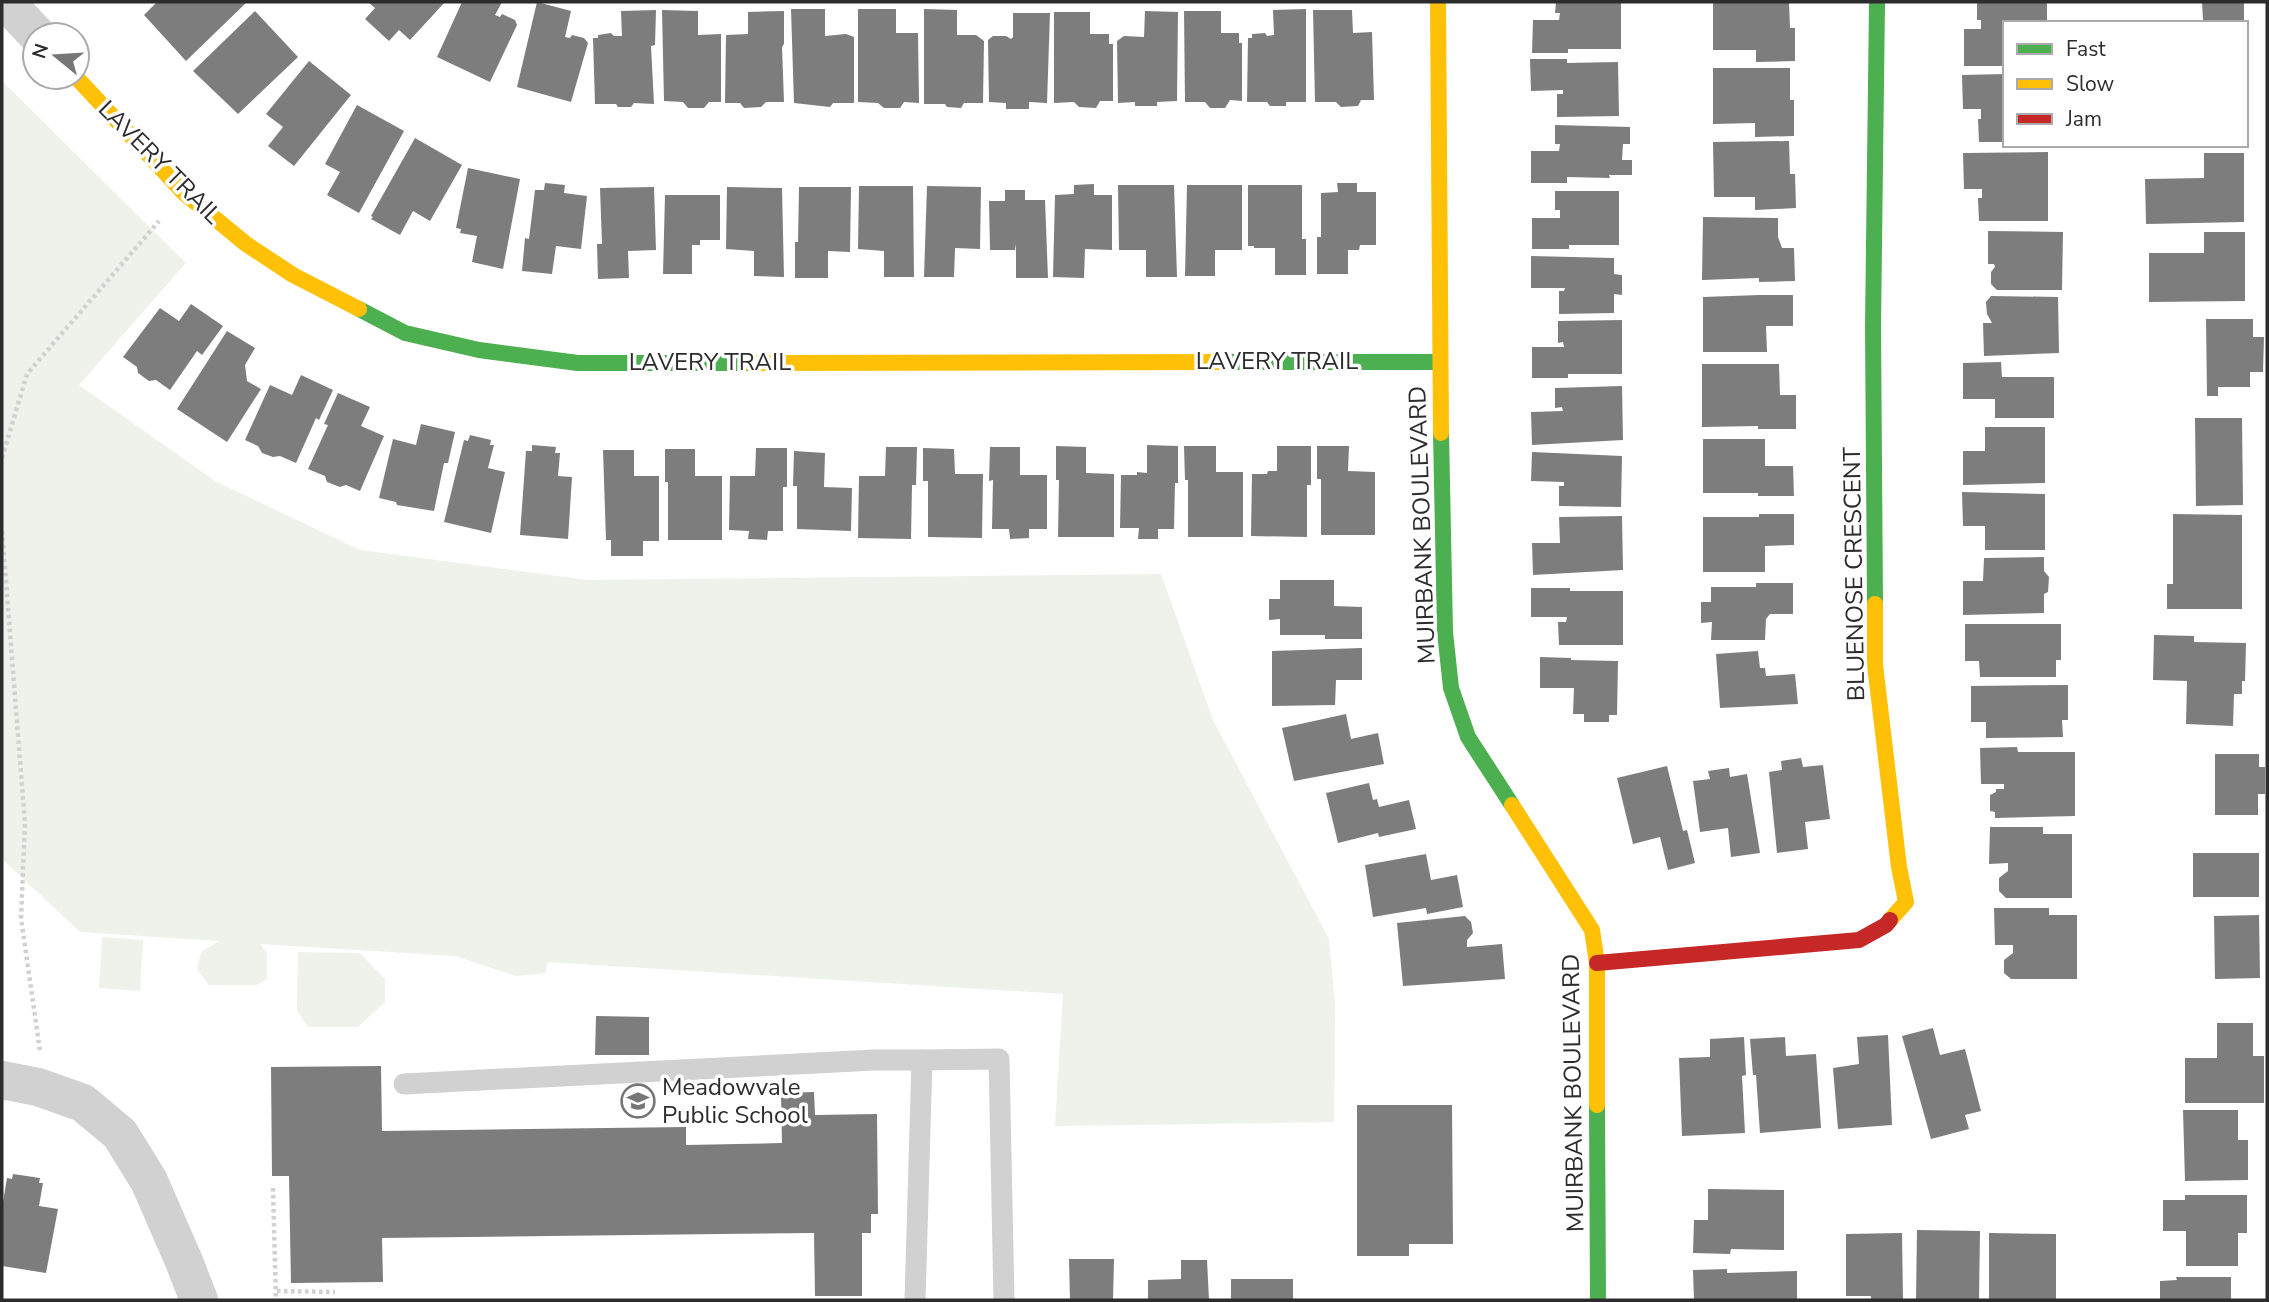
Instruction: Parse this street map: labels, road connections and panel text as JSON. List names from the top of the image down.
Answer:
{
  "streets": {
    "street": ["LAVERY TRAIL", "MUIRBANK BOULEVARD", "BLUENOSE CRESCENT"]
  },
  "crossings": [
    ["LAVERY TRAIL", "MUIRBANK BOULEVARD"],
    ["MUIRBANK BOULEVARD", "BLUENOSE CRESCENT"]
  ],
  "places": {
    "school or university": ["Meadowvale Public School"]
  },
  "legend": ["Fast", "Slow", "Jam"],
  "north": "left"
}
